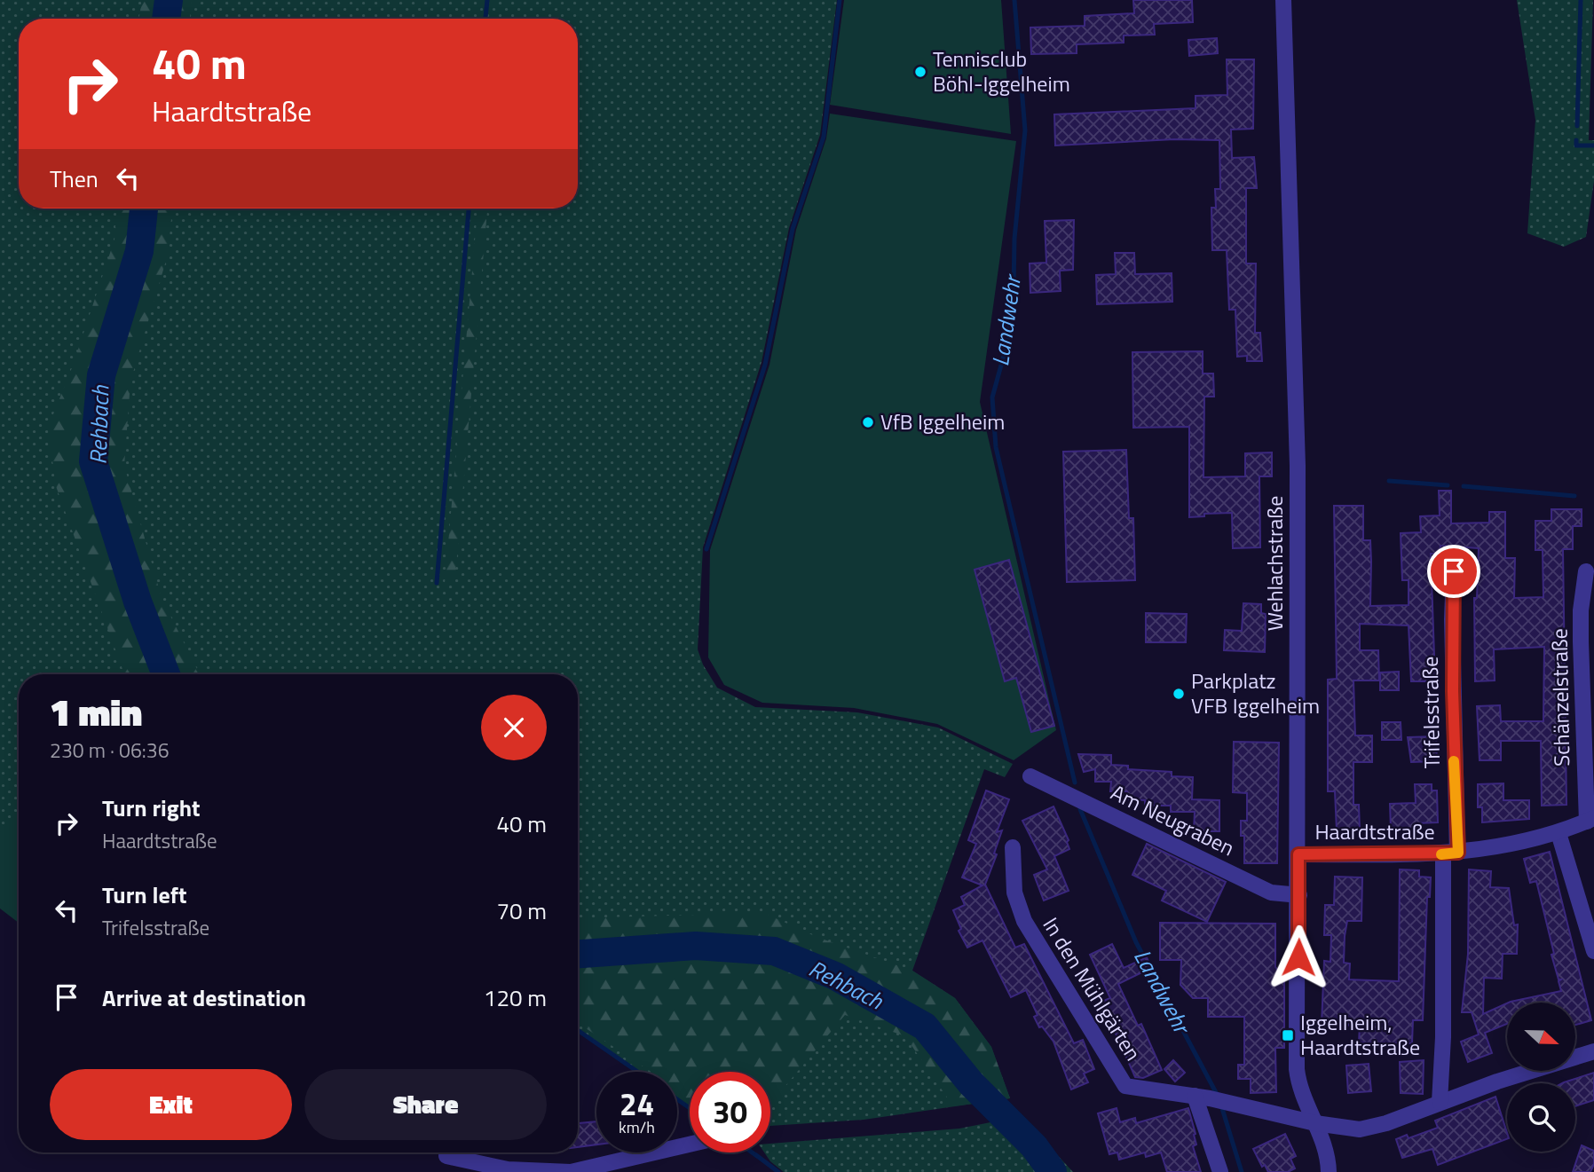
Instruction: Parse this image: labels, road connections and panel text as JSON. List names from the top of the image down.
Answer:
{
  "streets": {
    "street": [
      "Wehlachstraße",
      "Schänzelstraße",
      "Trifelsstraße",
      "Am Neugraben",
      "Haardtstraße",
      "In den Mühlgärten"
    ]
  },
  "crossings": [
    ["Wehlachstraße", "Am Neugraben"],
    ["Wehlachstraße", "Haardtstraße"],
    ["Wehlachstraße", "In den Mühlgärten"],
    ["Schänzelstraße", "Haardtstraße"],
    ["Trifelsstraße", "Haardtstraße"],
    ["Trifelsstraße", "In den Mühlgärten"]
  ],
  "water": ["Landwehr", "Rehbach"],
  "places": {
    "other": ["Tennisclub Böhl-Iggelheim", "VfB Iggelheim", "Parkplatz VFB Iggelheim"],
    "transit": ["Iggelheim, Haardtstraße"]
  },
  "north": "right",
  "page": {
    "turn": ["40 m", "Haardtstraße"],
    "then": "Then",
    "heading": ["1 min", "230 m · 06:36"],
    "list": [
      {
        "name": "Turn right",
        "note": "Haardtstraße",
        "value": "40 m"
      },
      {
        "name": "Turn left",
        "note": "Trifelsstraße",
        "value": "70 m"
      },
      {
        "name": "Arrive at destination",
        "value": "120 m"
      }
    ],
    "buttons": ["Exit", "Share"],
    "speed": "24 km/h",
    "limit": "30"
  }
}
